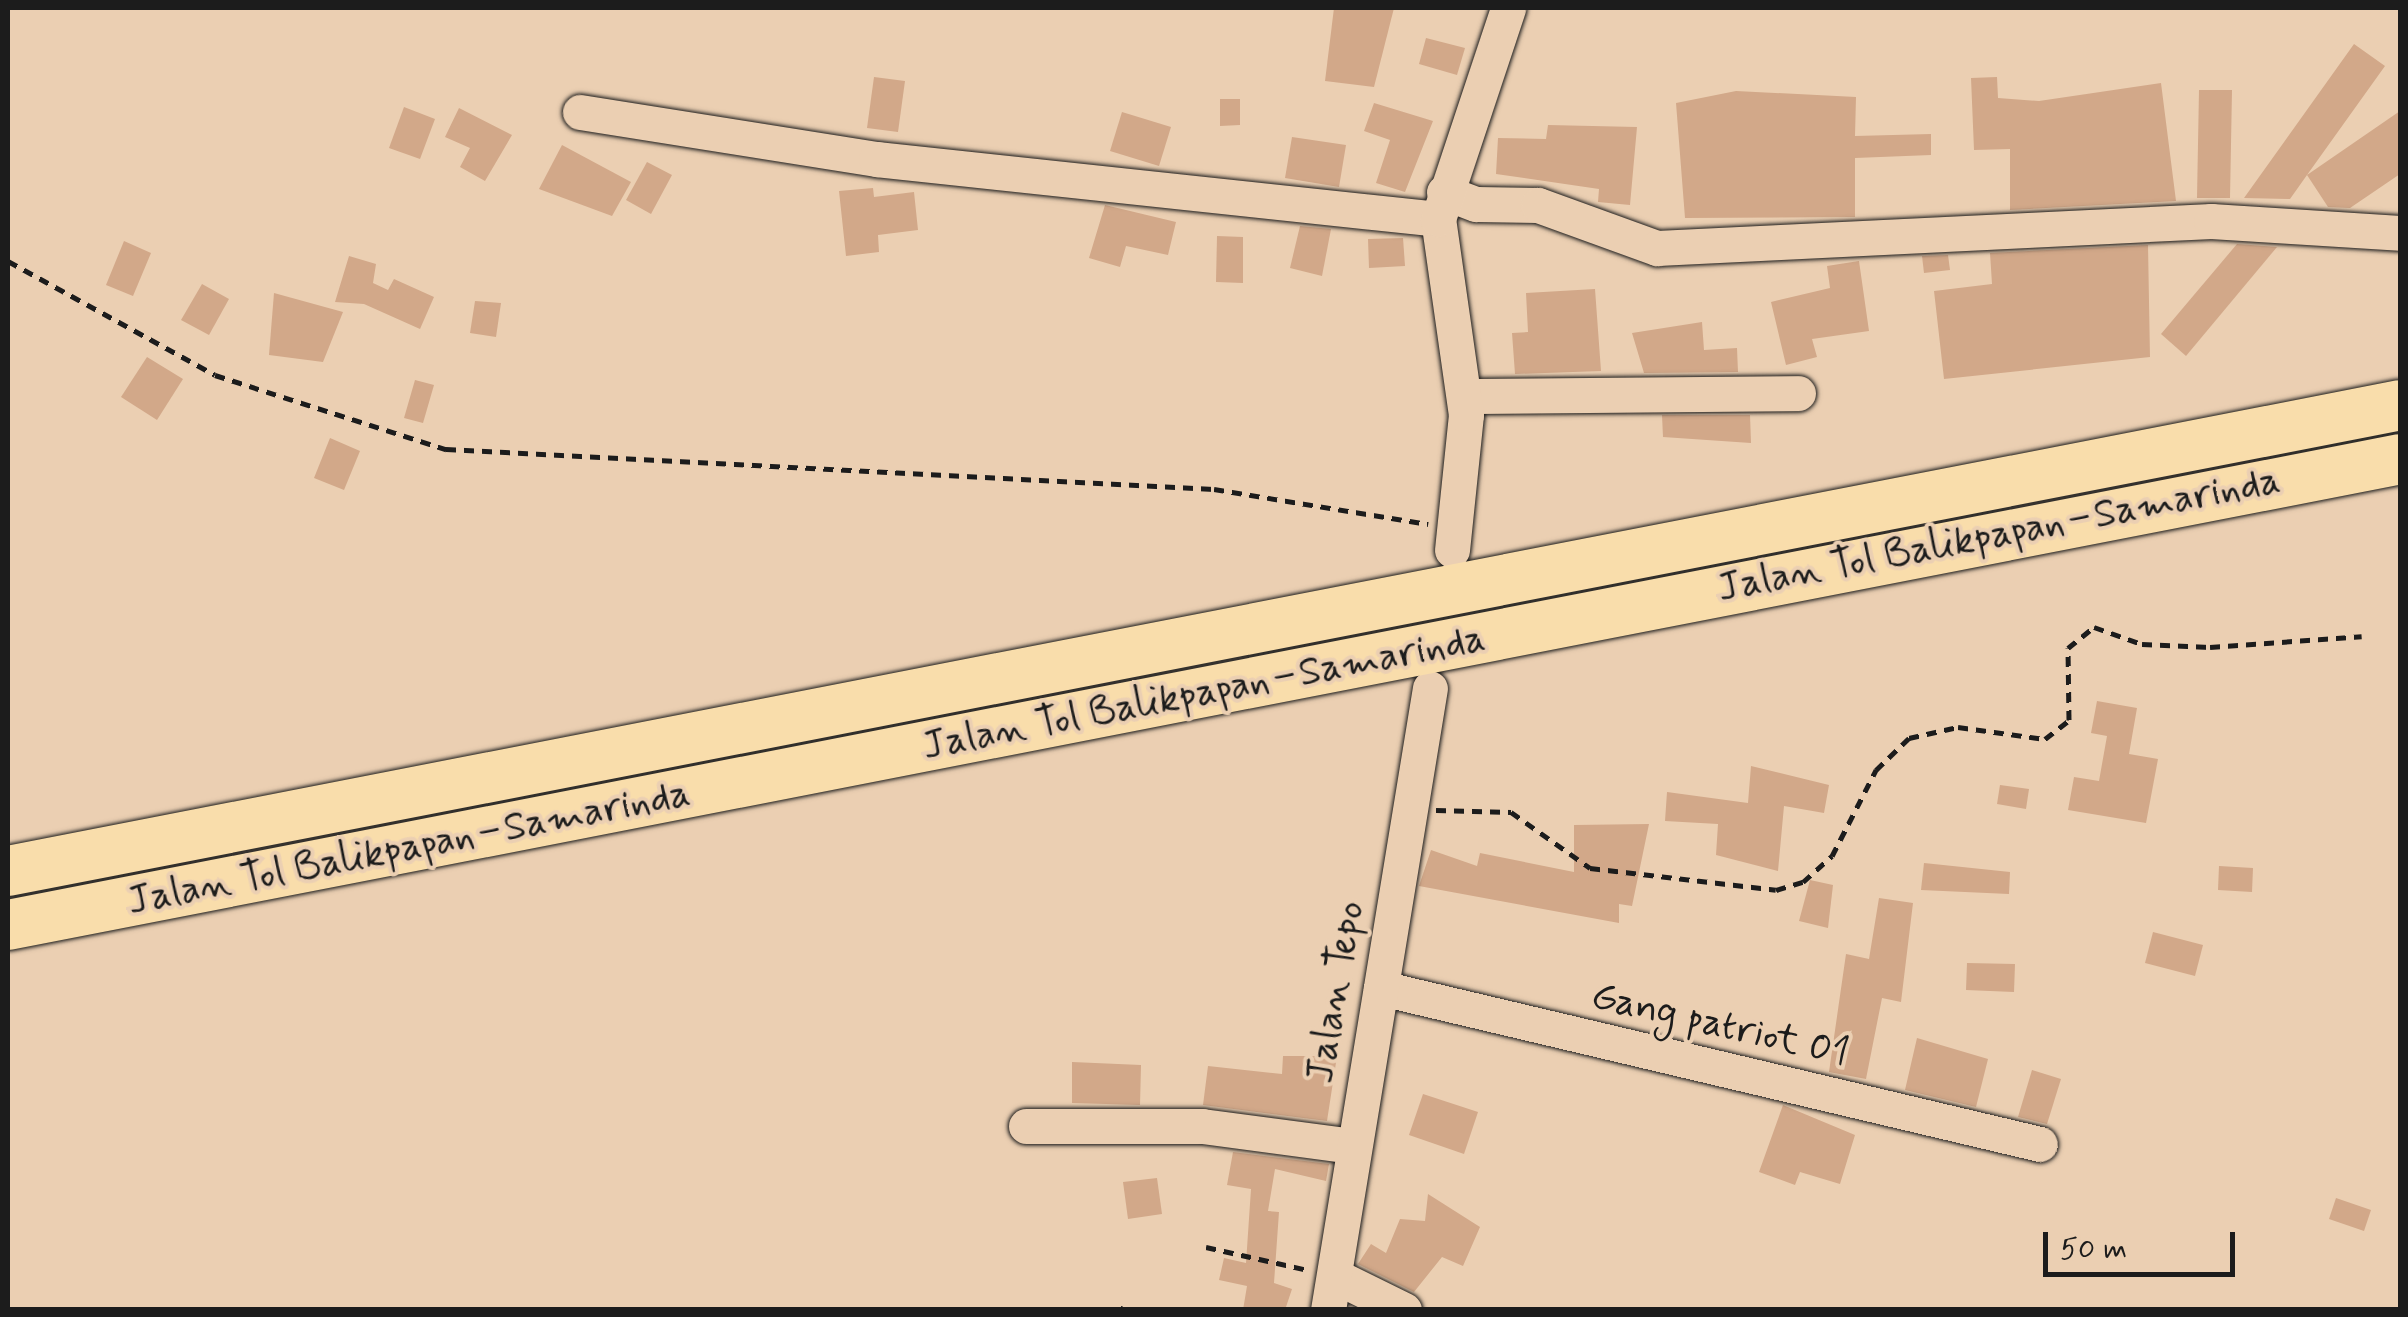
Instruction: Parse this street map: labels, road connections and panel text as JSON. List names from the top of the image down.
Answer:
{
  "streets": {
    "highway": ["Jalan Tol Balikpapan–Samarinda"],
    "street": ["Jalan Tepo", "Gang patriot 01"]
  },
  "crossings": [
    ["Jalan Tepo", "Gang patriot 01"]
  ],
  "scale_bar": "50 m"
}
